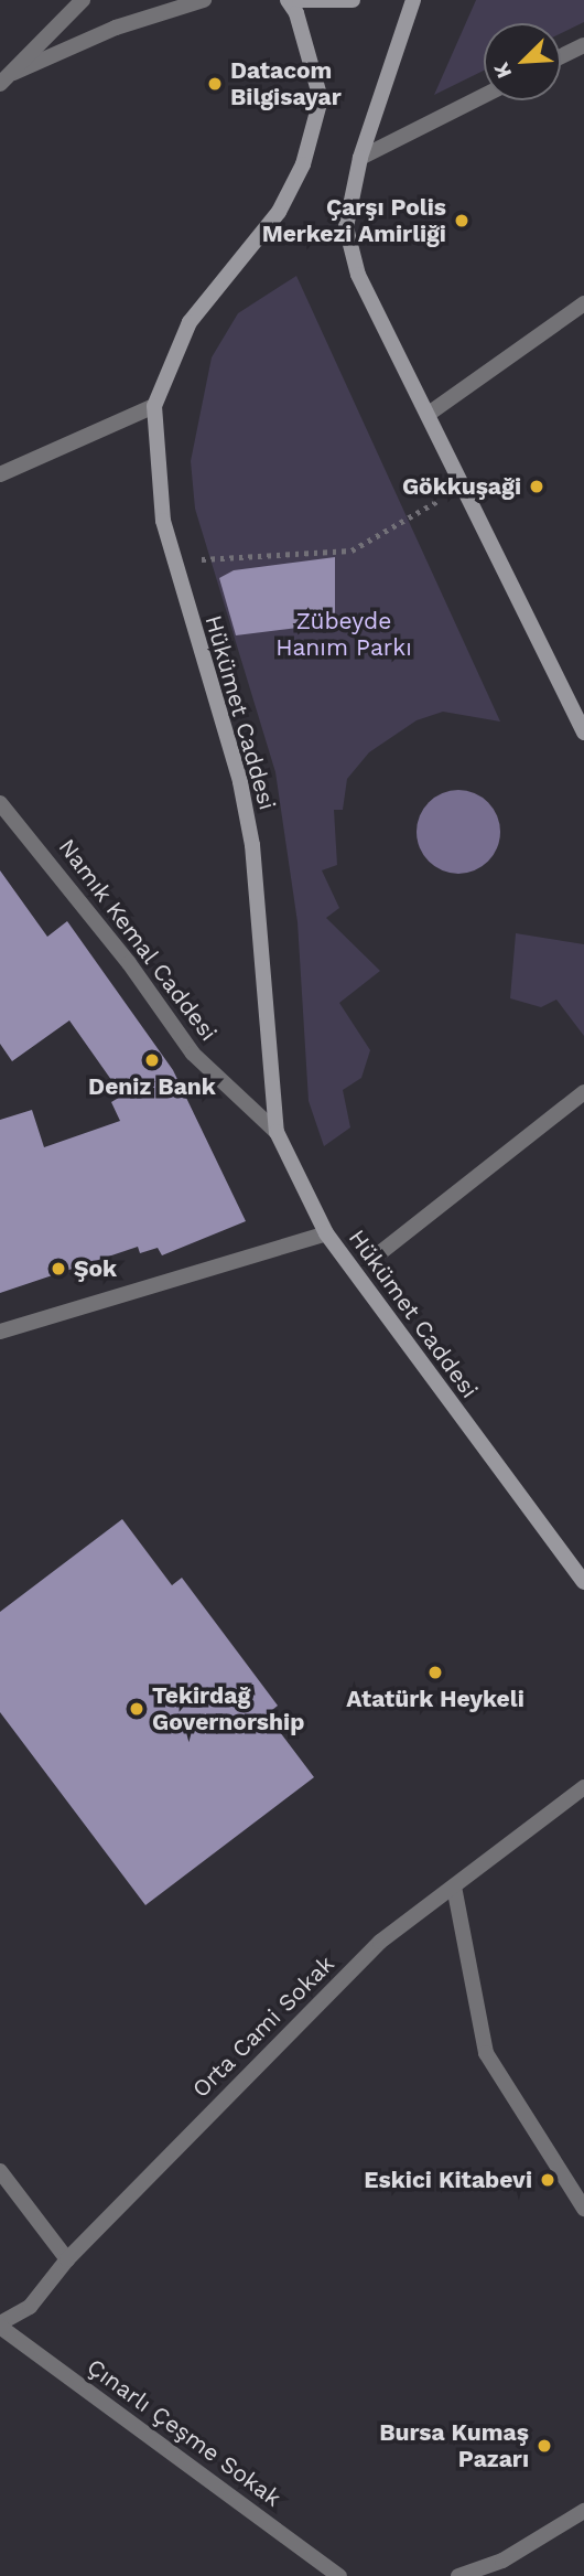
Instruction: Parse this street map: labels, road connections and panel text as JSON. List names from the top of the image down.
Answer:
{
  "streets": {
    "main road": ["Hükümet Caddesi"],
    "street": ["Namık Kemal Caddesi", "Orta Cami Sokak", "Çınarlı Çeşme Sokak"]
  },
  "crossings": [
    ["Hükümet Caddesi", "Namık Kemal Caddesi"],
    ["Orta Cami Sokak", "Çınarlı Çeşme Sokak"]
  ],
  "parks": ["Zübeyde Hanım Parkı"],
  "places": [
    "Datacom Bilgisayar",
    "Çarşı Polis Merkezi Amirliği",
    "Gökkuşaği",
    "Deniz Bank",
    "Şok",
    "Atatürk Heykeli",
    "Tekirdağ Governorship",
    "Eskici Kitabevi",
    "Bursa Kumaş Pazarı"
  ],
  "north": "bottom left"
}
